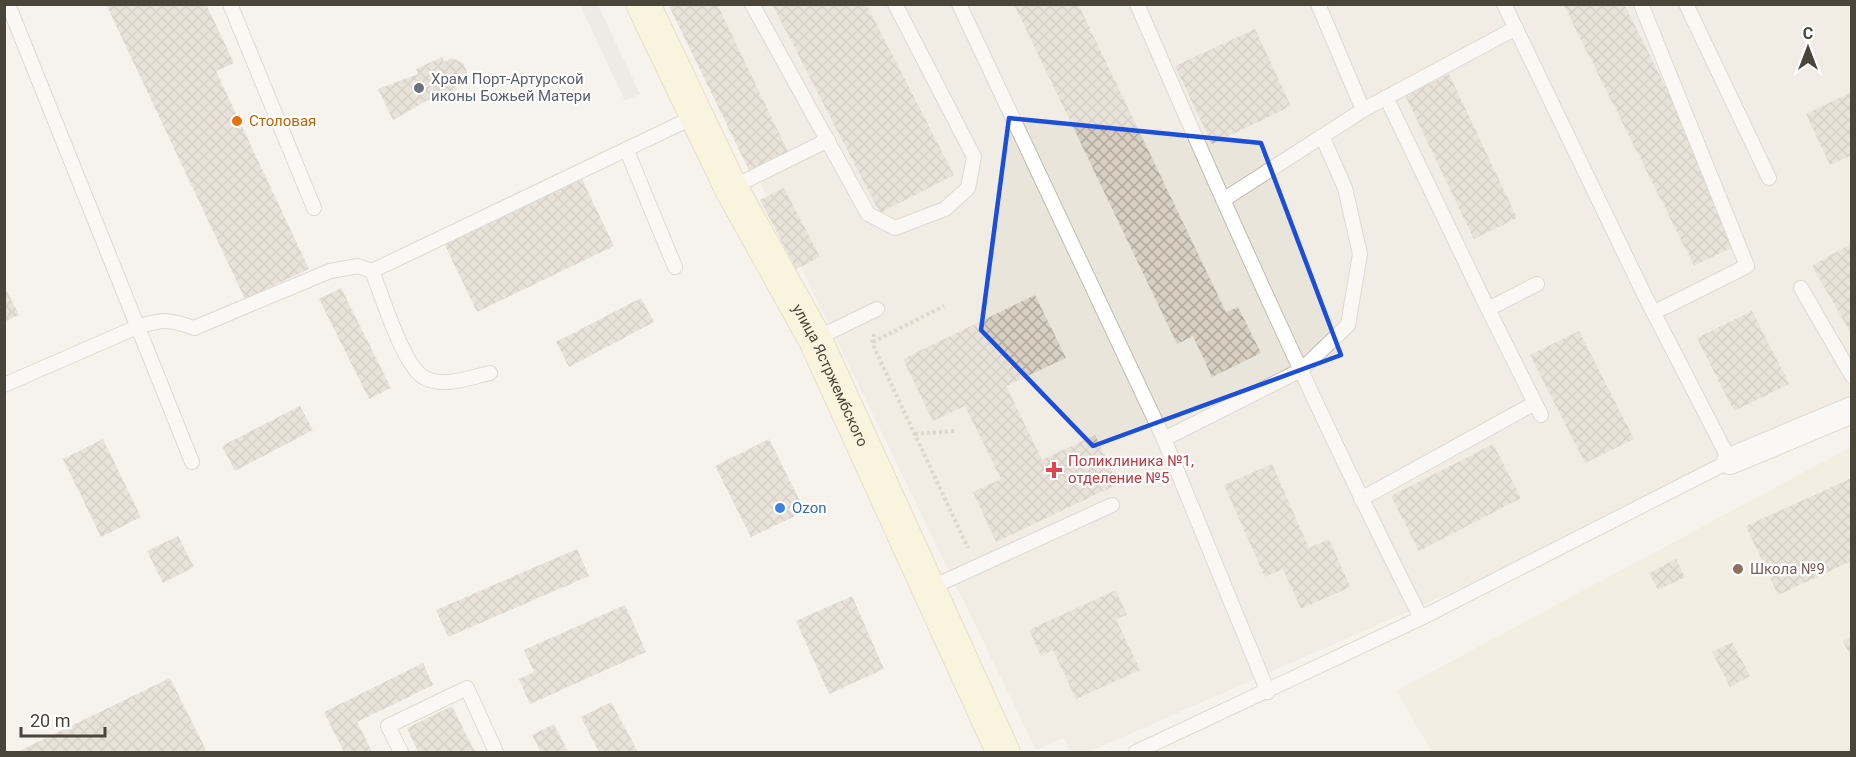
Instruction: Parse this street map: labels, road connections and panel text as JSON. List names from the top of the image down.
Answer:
{
  "streets": {
    "main road": ["улица Ястржембского"]
  },
  "places": {
    "other": [
      "Храм Порт-Артурской иконы Божьей Матери",
      "Столовая",
      "Ozon",
      "Школа №9"
    ],
    "health": ["Поликлиника №1, отделение №5"]
  },
  "scale_bar": "20 m",
  "north": "top"
}
